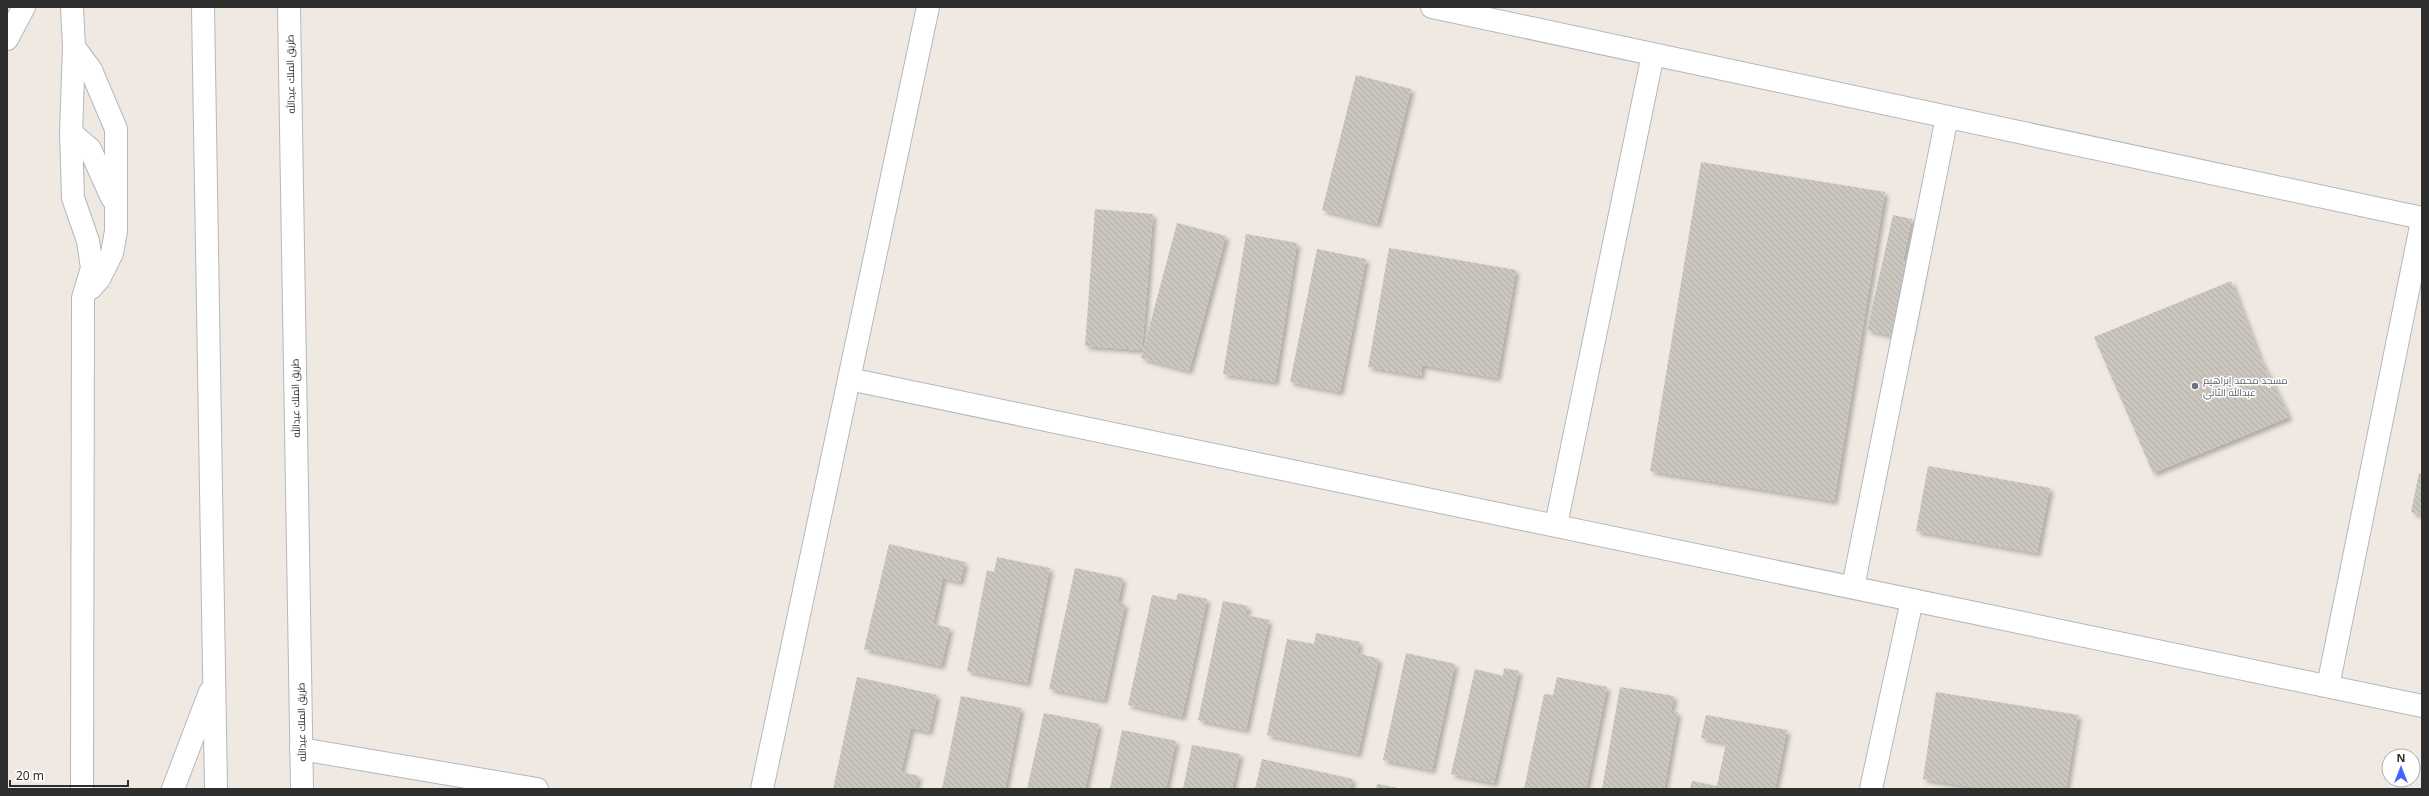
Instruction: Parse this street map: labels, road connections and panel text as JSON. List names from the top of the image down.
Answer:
{
  "streets": {
    "street": ["طريق الملك عبدالله"]
  },
  "places": ["مسجد محمد إبراهيم عبدالله الثاني"],
  "scale_bar": "20 m",
  "north": "top"
}
